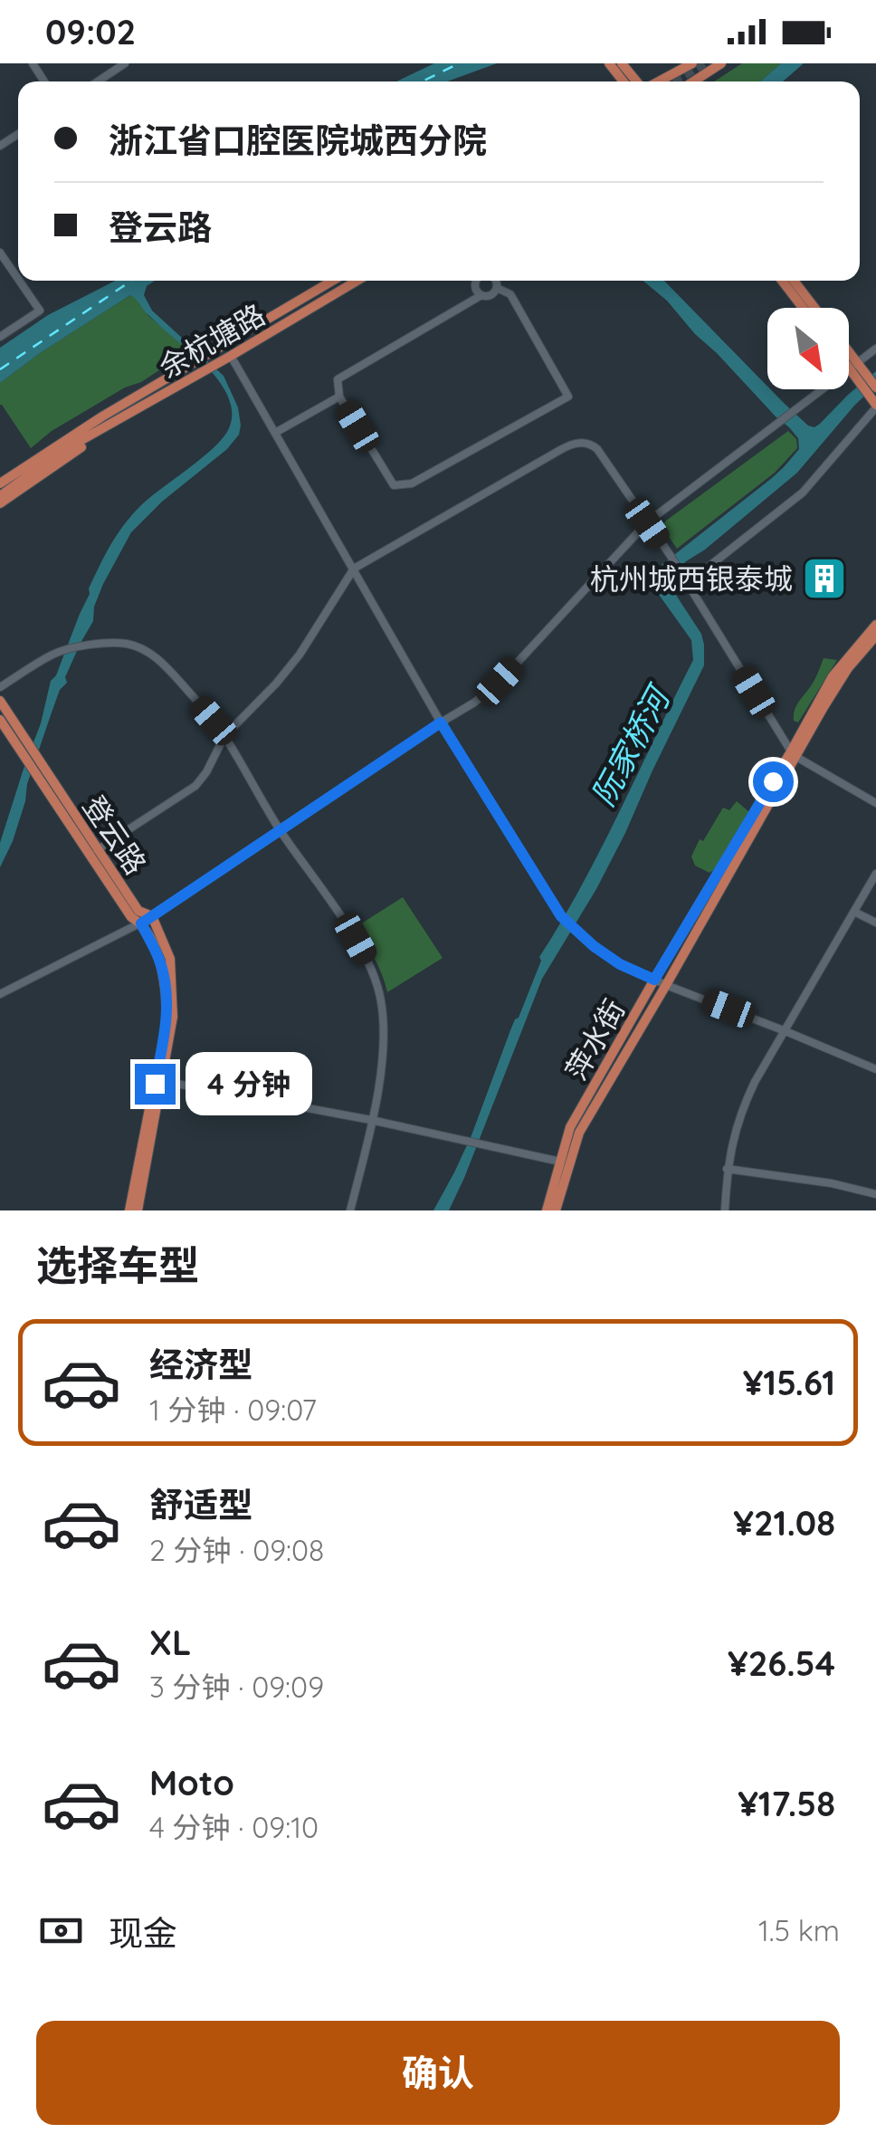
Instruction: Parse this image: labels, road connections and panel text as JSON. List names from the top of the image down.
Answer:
{
  "streets": {
    "main road": ["余杭塘路", "登云路", "萍水街"]
  },
  "water": ["阮家桥河"],
  "places": {
    "building": ["杭州城西银泰城"]
  },
  "north": "bottom right",
  "page": {
    "status": "09:02",
    "banner": ["浙江省口腔医院城西分院", "登云路"],
    "bubble": "4 分钟",
    "heading": "选择车型",
    "list": [
      {
        "name": "经济型",
        "note": "1 分钟 · 09:07",
        "value": "¥15.61"
      },
      {
        "name": "舒适型",
        "note": "2 分钟 · 09:08",
        "value": "¥21.08"
      },
      {
        "name": "XL",
        "note": "3 分钟 · 09:09",
        "value": "¥26.54"
      },
      {
        "name": "Moto",
        "note": "4 分钟 · 09:10",
        "value": "¥17.58"
      }
    ],
    "pay": ["现金", "1.5 km"],
    "buttons": "确认"
  }
}
